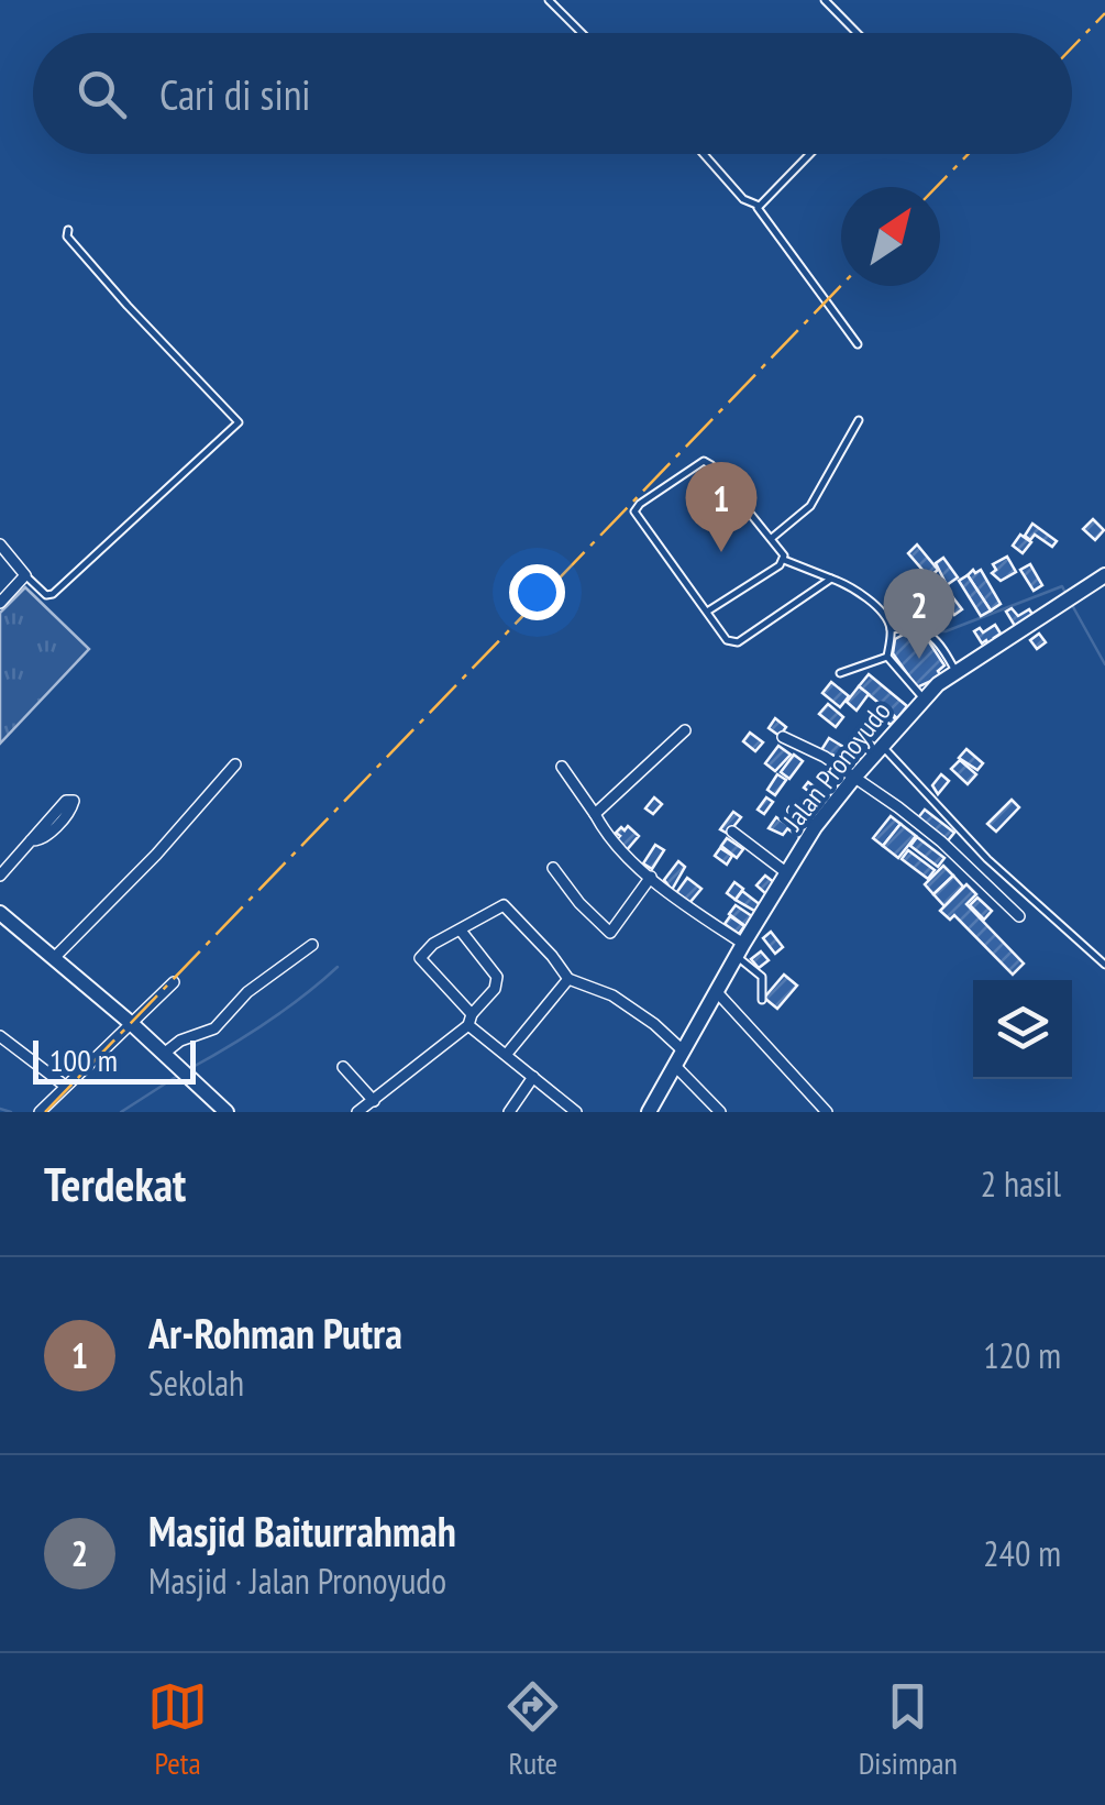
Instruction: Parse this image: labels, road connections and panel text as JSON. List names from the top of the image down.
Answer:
{
  "streets": {
    "main road": ["Jalan Pronoyudo"]
  },
  "scale_bar": "100 m",
  "north": "top right",
  "page": {
    "search": "Cari di sini",
    "pins": ["1", "2"],
    "scale": "100 m",
    "heading": ["Terdekat", "2 hasil"],
    "list": [
      {
        "mark": "1",
        "name": "Ar-Rohman Putra",
        "note": "Sekolah",
        "value": "120 m"
      },
      {
        "mark": "2",
        "name": "Masjid Baiturrahmah",
        "note": "Masjid · Jalan Pronoyudo",
        "value": "240 m"
      }
    ],
    "nav": ["Peta", "Rute", "Disimpan"]
  }
}
